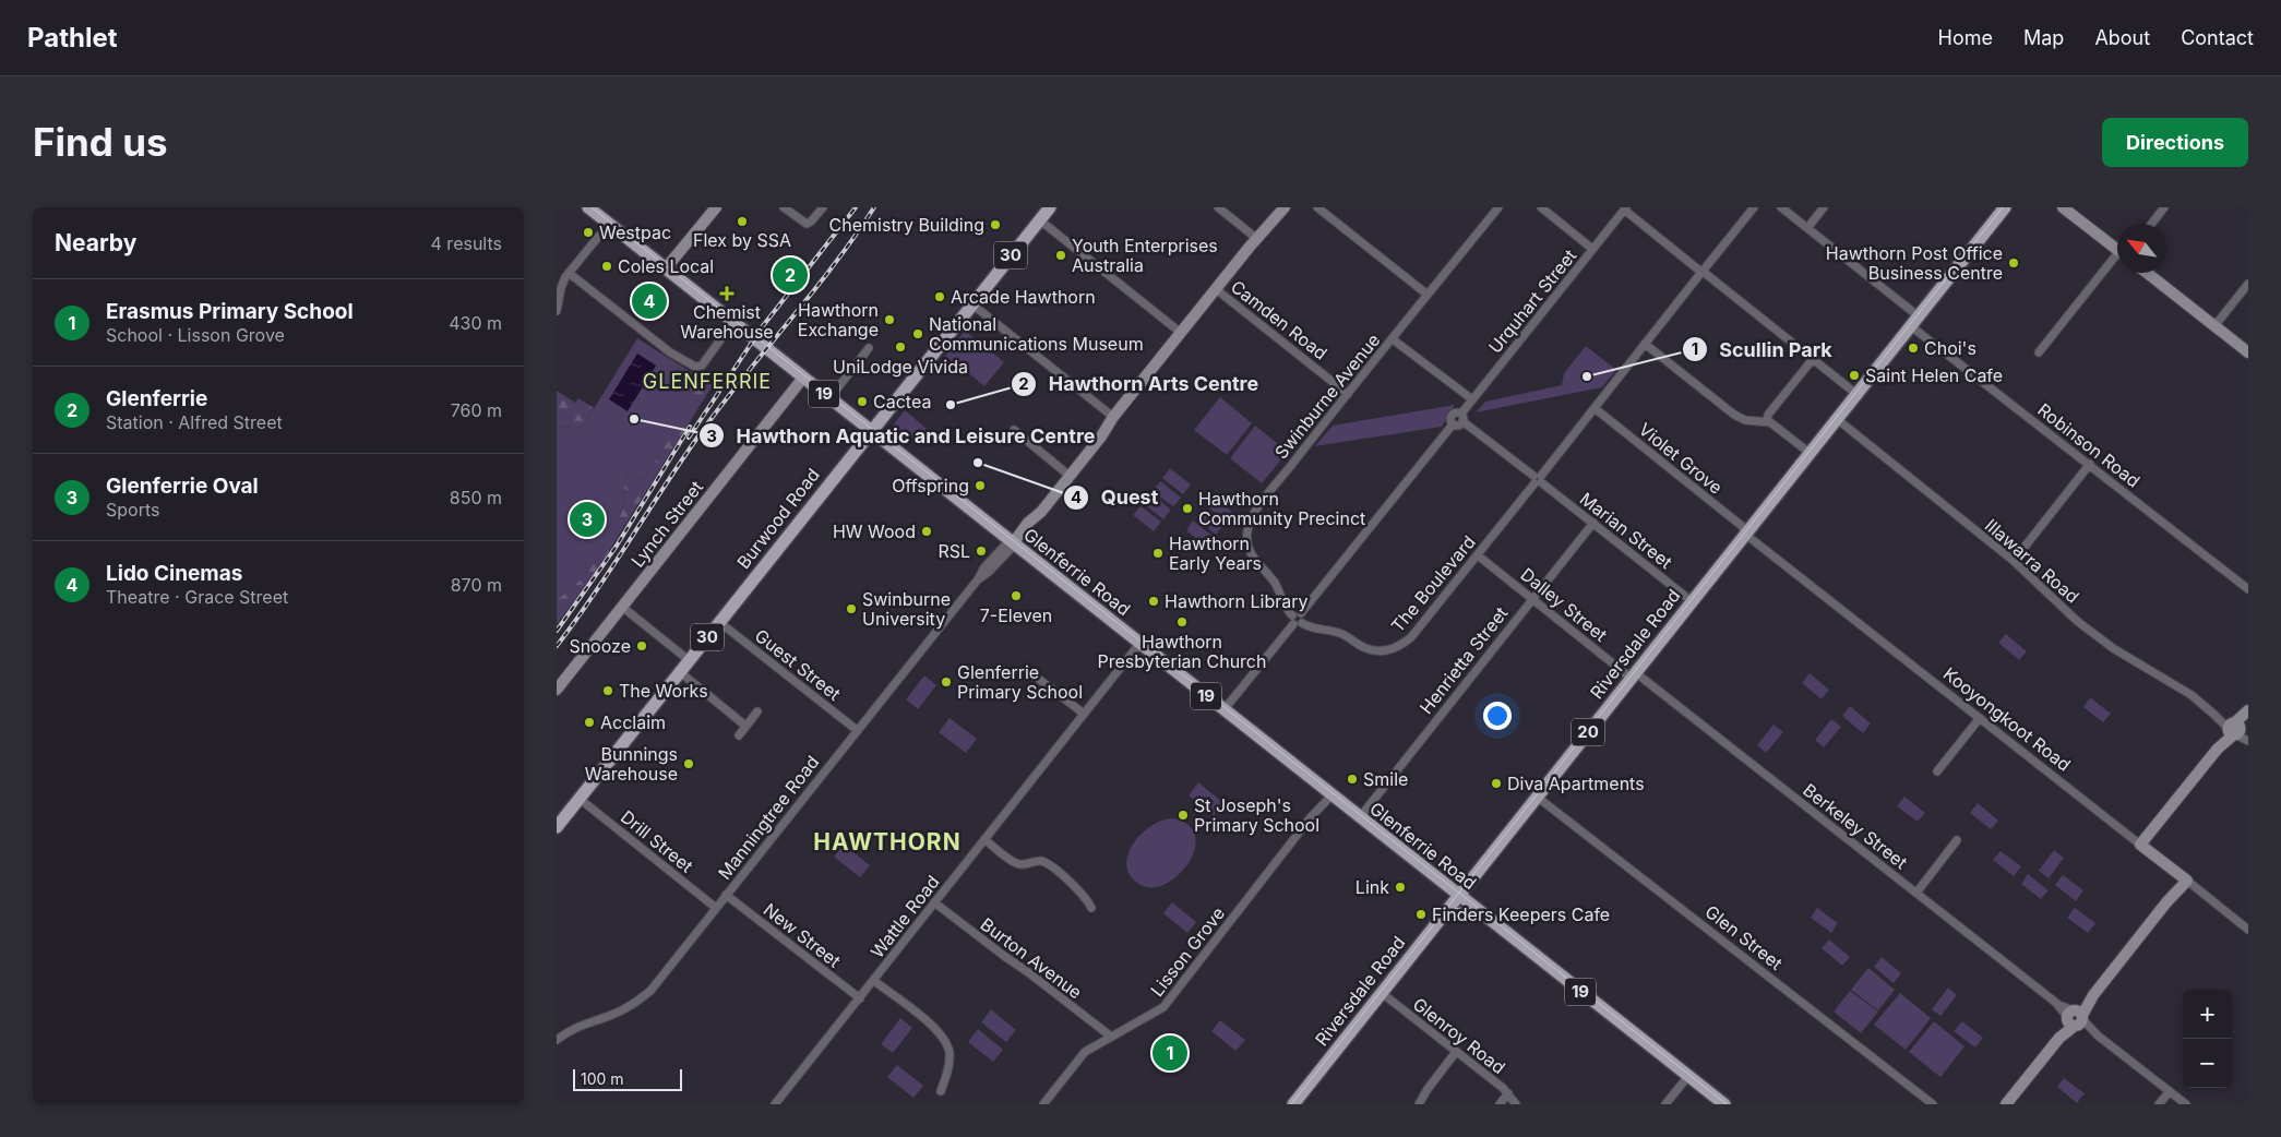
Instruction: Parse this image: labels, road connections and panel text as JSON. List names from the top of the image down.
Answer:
{
  "streets": {
    "main road": [
      "30",
      "19",
      "Burwood Road",
      "Glenferrie Road",
      "Riversdale Road",
      "20"
    ],
    "street": [
      "Urquhart Street",
      "Camden Road",
      "Swinburne Avenue",
      "Robinson Road",
      "Violet Grove",
      "Lynch Street",
      "Marian Street",
      "Illawarra Road",
      "The Boulevard",
      "Dalley Street",
      "Henrietta Street",
      "Guest Street",
      "Kooyongkoot Road",
      "Manningtree Road",
      "Berkeley Street",
      "Drill Street",
      "Wattle Road",
      "New Street",
      "Glen Street",
      "Lisson Grove",
      "Burton Avenue",
      "Glenroy Road"
    ]
  },
  "crossings": [
    ["Urquhart Street", "Swinburne Avenue"],
    ["Urquhart Street", "Marian Street"],
    ["Urquhart Street", "The Boulevard"],
    ["Camden Road", "Swinburne Avenue"],
    ["Swinburne Avenue", "The Boulevard"],
    ["Robinson Road", "Riversdale Road"],
    ["Violet Grove", "The Boulevard"],
    ["Violet Grove", "Riversdale Road"],
    ["Violet Grove", "Kooyongkoot Road"],
    ["Burwood Road", "Glenferrie Road"],
    ["Burwood Road", "Guest Street"],
    ["Burwood Road", "Drill Street"],
    ["Lynch Street", "Glenferrie Road"],
    ["Marian Street", "The Boulevard"],
    ["Marian Street", "Riversdale Road"],
    ["Marian Street", "Henrietta Street"],
    ["Illawarra Road", "Riversdale Road"],
    ["Glenferrie Road", "Riversdale Road"],
    ["Glenferrie Road", "Henrietta Street"],
    ["Glenferrie Road", "Manningtree Road"],
    ["Glenferrie Road", "Wattle Road"],
    ["Glenferrie Road", "Lisson Grove"],
    ["The Boulevard", "Dalley Street"],
    ["Dalley Street", "Riversdale Road"],
    ["Dalley Street", "Henrietta Street"],
    ["Dalley Street", "Berkeley Street"],
    ["Riversdale Road", "Kooyongkoot Road"],
    ["Riversdale Road", "Berkeley Street"],
    ["Riversdale Road", "Glen Street"],
    ["Riversdale Road", "Glenroy Road"],
    ["Guest Street", "Manningtree Road"],
    ["Manningtree Road", "Drill Street"],
    ["Manningtree Road", "New Street"],
    ["Wattle Road", "New Street"],
    ["Wattle Road", "Burton Avenue"],
    ["Lisson Grove", "Burton Avenue"]
  ],
  "districts": ["GLENFERRIE", "HAWTHORN"],
  "places": {
    "other": [
      "Flex by SSA",
      "Chemistry Building",
      "Westpac",
      "Youth Enterprises Australia",
      "Hawthorn Post Office Business Centre",
      "Coles Local",
      "Arcade Hawthorn",
      "Hawthorn Exchange",
      "National Communications Museum",
      "UniLodge Vivida",
      "Choi's",
      "Saint Helen Cafe",
      "Scullin Park",
      "Cactea",
      "Hawthorn Arts Centre",
      "Hawthorn Aquatic and Leisure Centre",
      "Quest",
      "Offspring",
      "Hawthorn Community Precinct",
      "HW Wood",
      "RSL",
      "Hawthorn Early Years",
      "7-Eleven",
      "Hawthorn Library",
      "Swinburne University",
      "Hawthorn Presbyterian Church",
      "Snooze",
      "Glenferrie Primary School",
      "The Works",
      "Acclaim",
      "Bunnings Warehouse",
      "Smile",
      "Diva Apartments",
      "St Joseph's Primary School",
      "Link",
      "Finders Keepers Cafe"
    ],
    "health": ["Chemist Warehouse"]
  },
  "scale_bar": "100 m",
  "north": "top left",
  "page": {
    "header": "Pathlet",
    "nav": [
      "Home",
      "Map",
      "About",
      "Contact"
    ],
    "buttons": "Directions",
    "title": "Find us",
    "heading": ["Nearby", "4 results"],
    "pins": [
      "2",
      "4",
      "3",
      "1"
    ],
    "list": [
      {
        "mark": "1",
        "name": "Erasmus Primary School",
        "note": "School · Lisson Grove",
        "value": "430 m"
      },
      {
        "mark": "2",
        "name": "Glenferrie",
        "note": "Station · Alfred Street",
        "value": "760 m"
      },
      {
        "mark": "3",
        "name": "Glenferrie Oval",
        "note": "Sports",
        "value": "850 m"
      },
      {
        "mark": "4",
        "name": "Lido Cinemas",
        "note": "Theatre · Grace Street",
        "value": "870 m"
      }
    ],
    "map_buttons": ["+", "−"],
    "scale": "100 m"
  }
}
